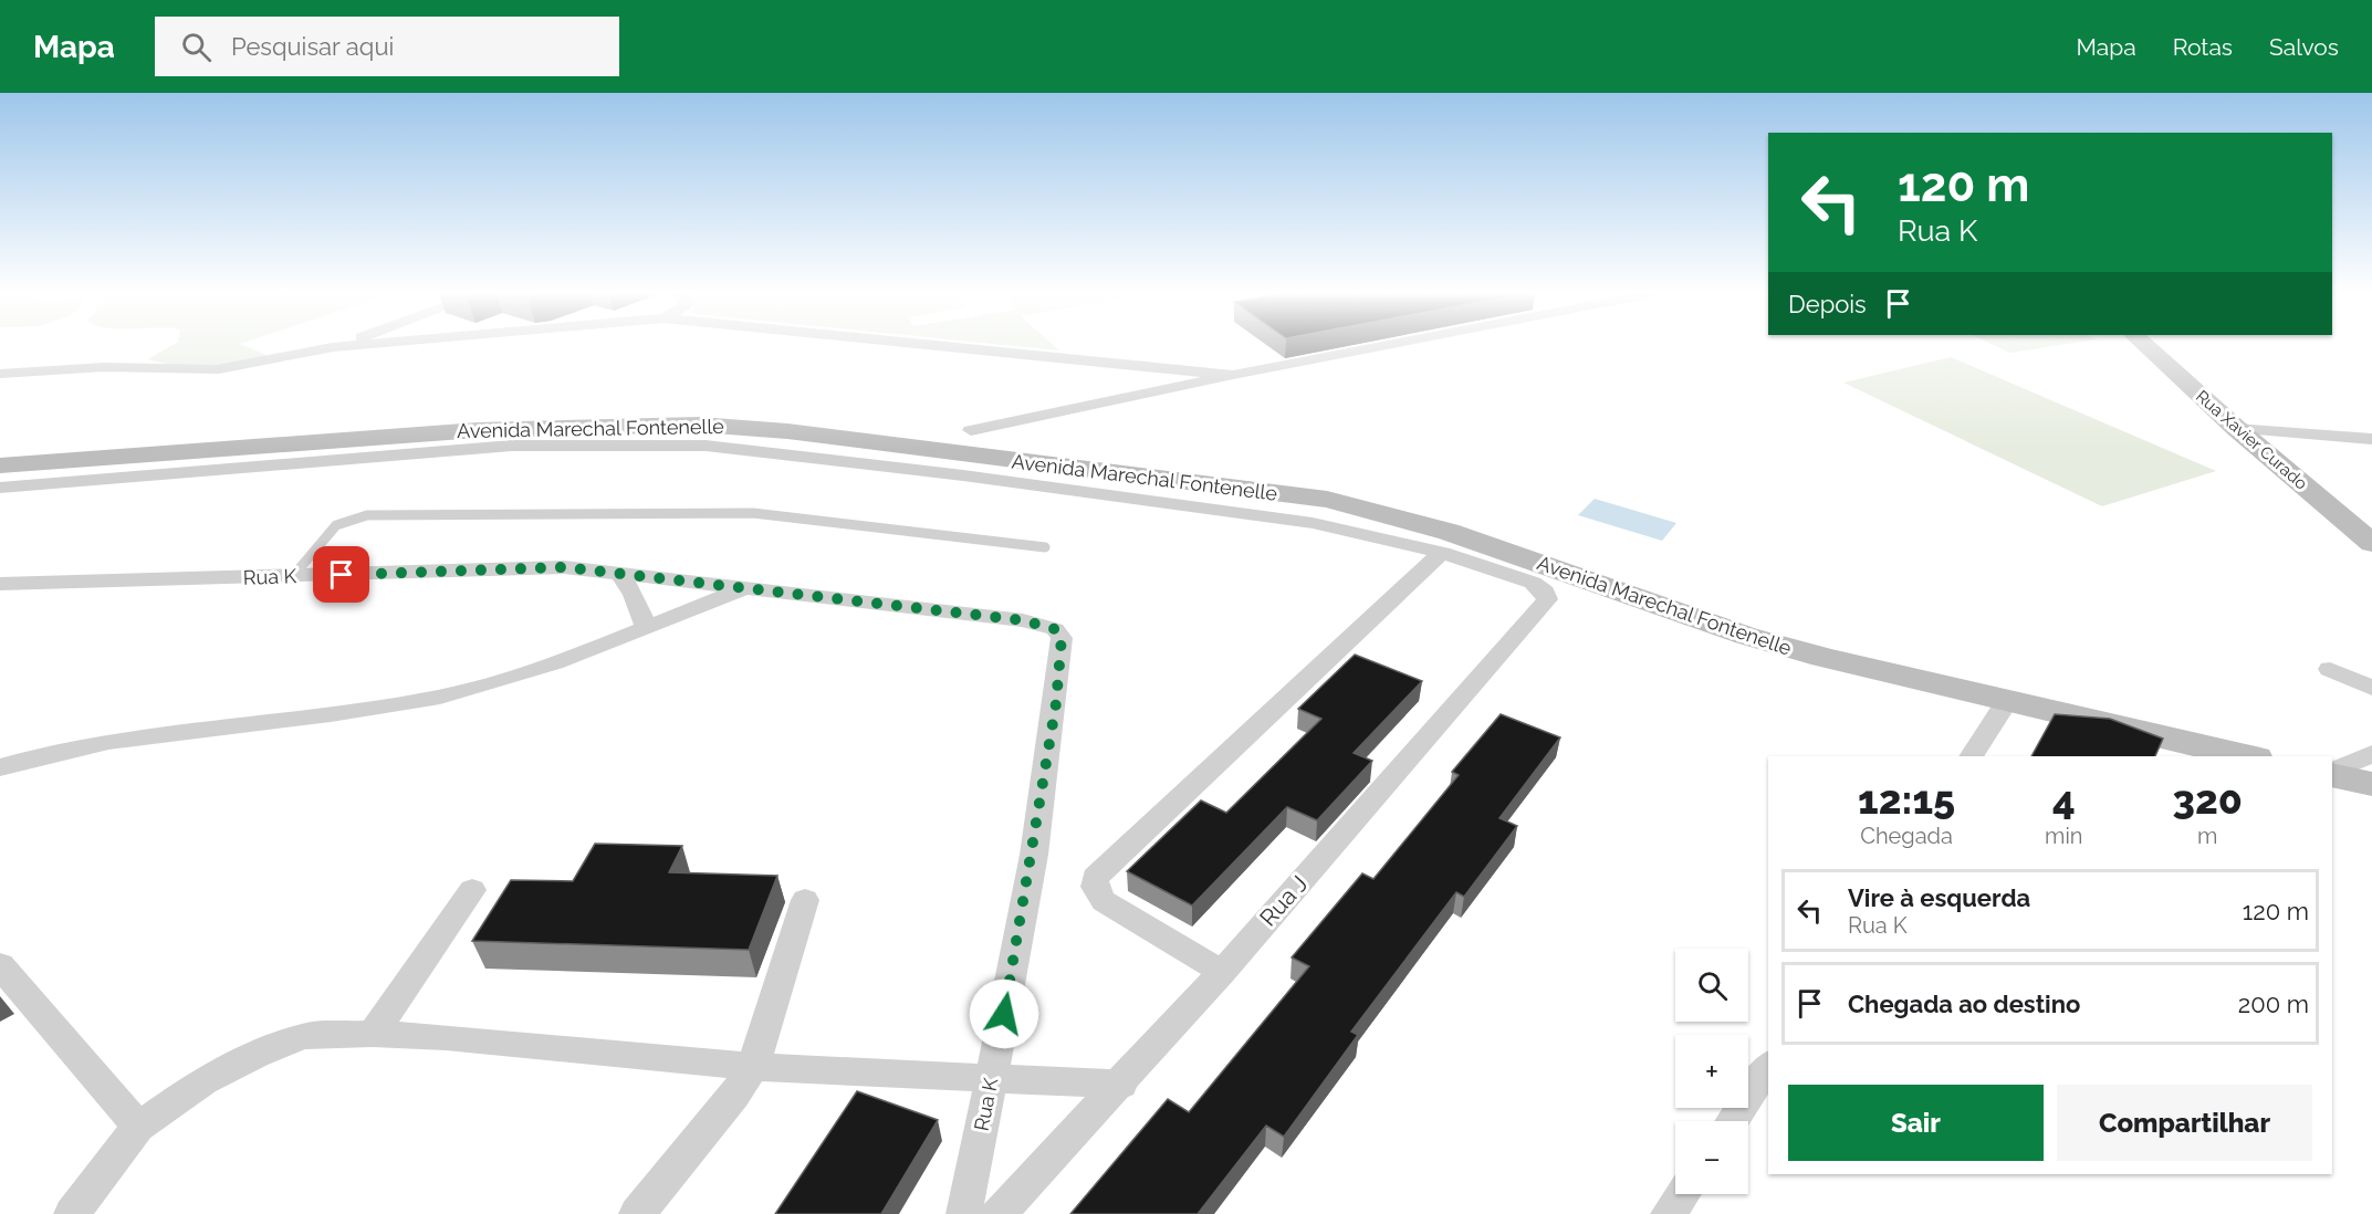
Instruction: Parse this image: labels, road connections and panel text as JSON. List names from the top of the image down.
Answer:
{
  "streets": {
    "main road": ["Avenida Marechal Fontenelle", "Rua Xavier Curado"],
    "street": ["Rua K", "Rua J"]
  },
  "page": {
    "header": "Mapa",
    "search": "Pesquisar aqui",
    "nav": ["Mapa", "Rotas", "Salvos"],
    "turn": ["120 m", "Rua K"],
    "then": "Depois",
    "eta": [
      "12:15",
      "Chegada",
      "4",
      "min",
      "320",
      "m"
    ],
    "list": [
      {
        "name": "Vire à esquerda",
        "note": "Rua K",
        "value": "120 m"
      },
      {
        "name": "Chegada ao destino",
        "value": "200 m"
      }
    ],
    "map_buttons": ["+", "−"],
    "buttons": ["Sair", "Compartilhar"]
  }
}
